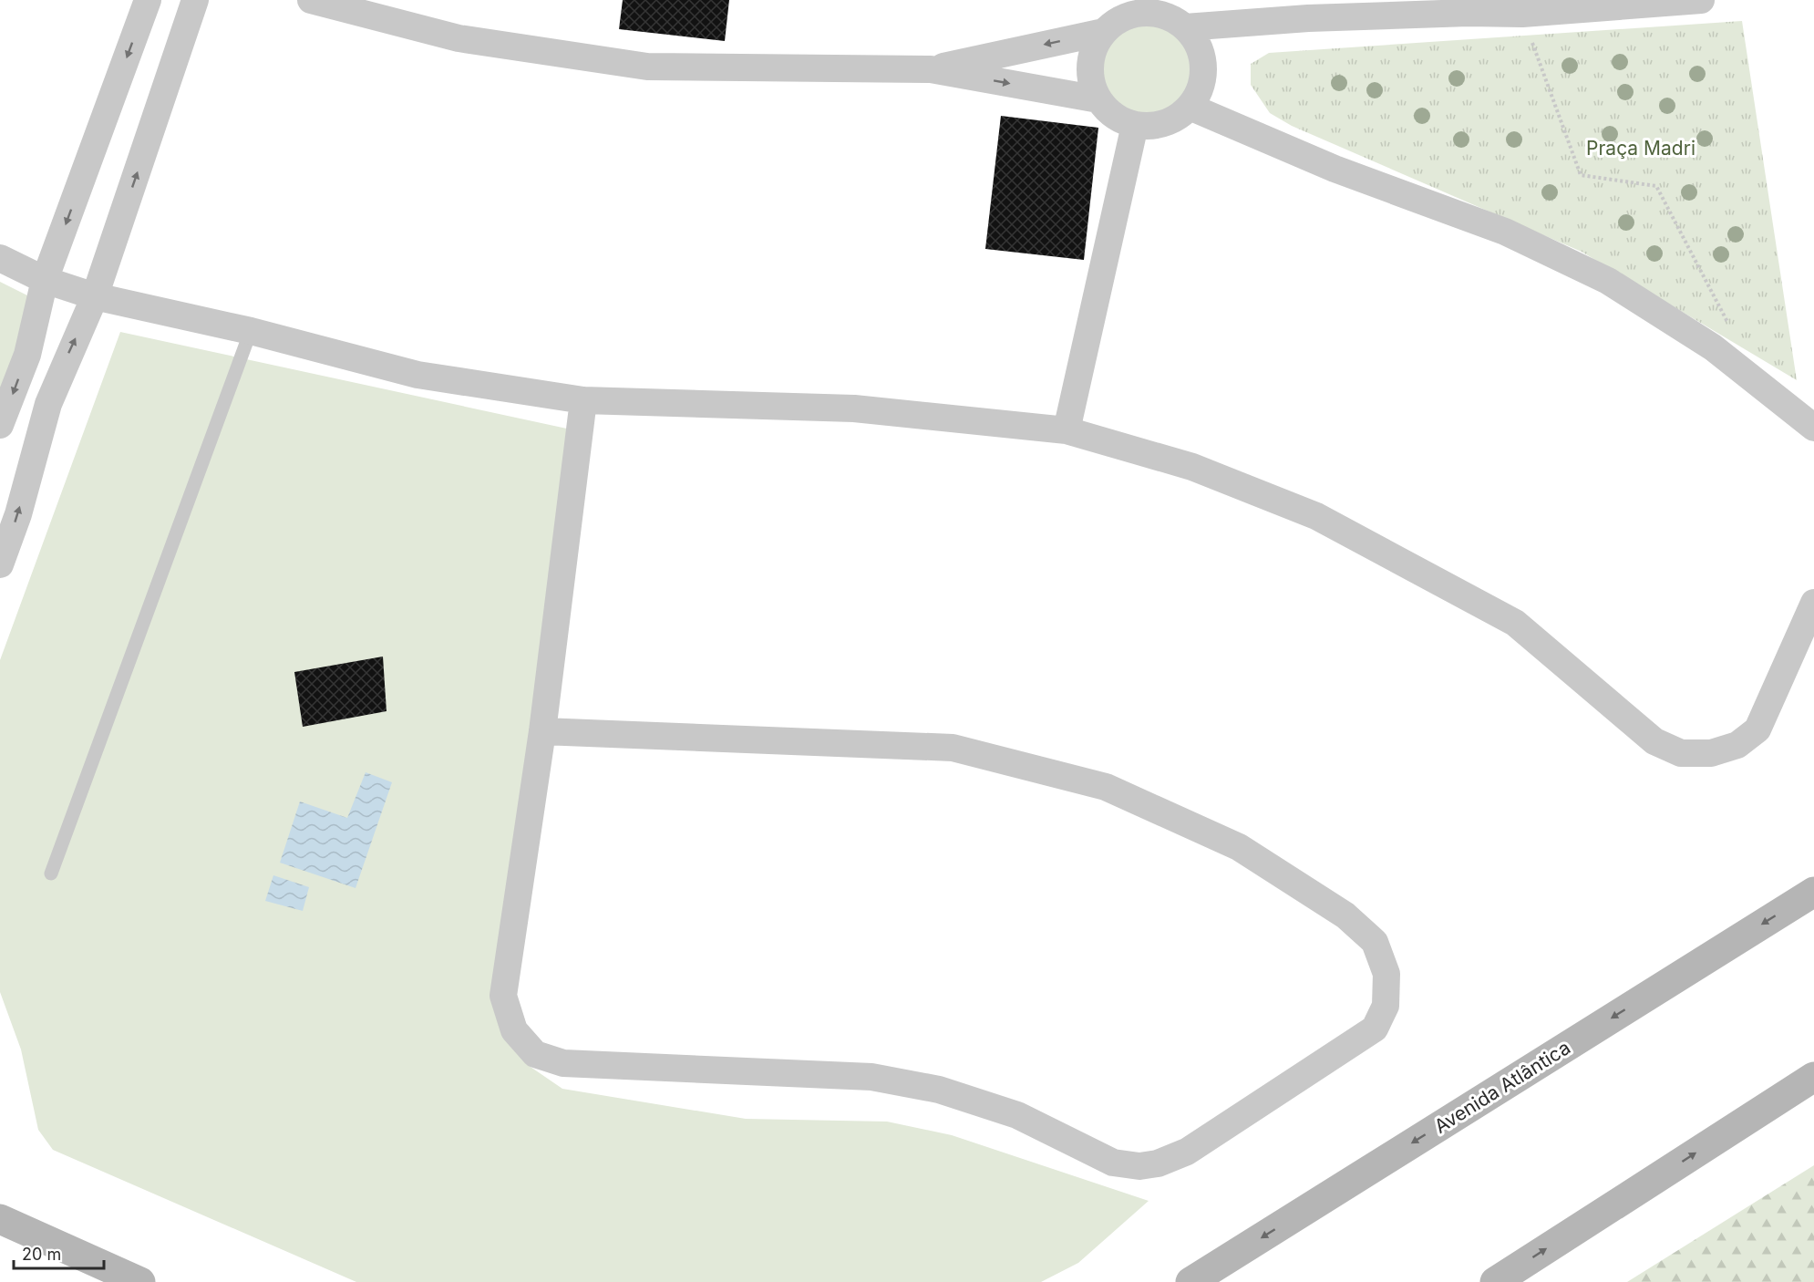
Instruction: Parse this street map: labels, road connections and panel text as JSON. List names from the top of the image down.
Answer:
{
  "streets": {
    "street": ["Avenida Atlântica"]
  },
  "parks": ["Praça Madri"],
  "scale_bar": "20 m"
}
